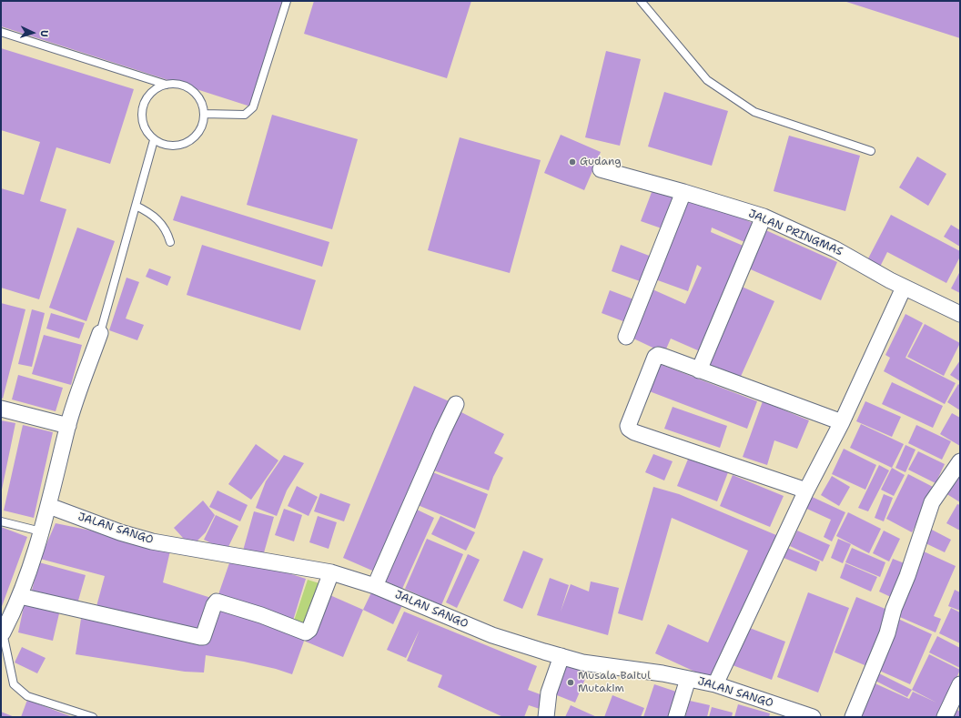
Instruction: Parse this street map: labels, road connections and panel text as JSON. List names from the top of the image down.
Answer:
{
  "streets": {
    "street": ["JALAN PRINGMAS", "JALAN SANGO"]
  },
  "places": ["Gudang", "Musala Baitul Mutakim"],
  "north": "right"
}
